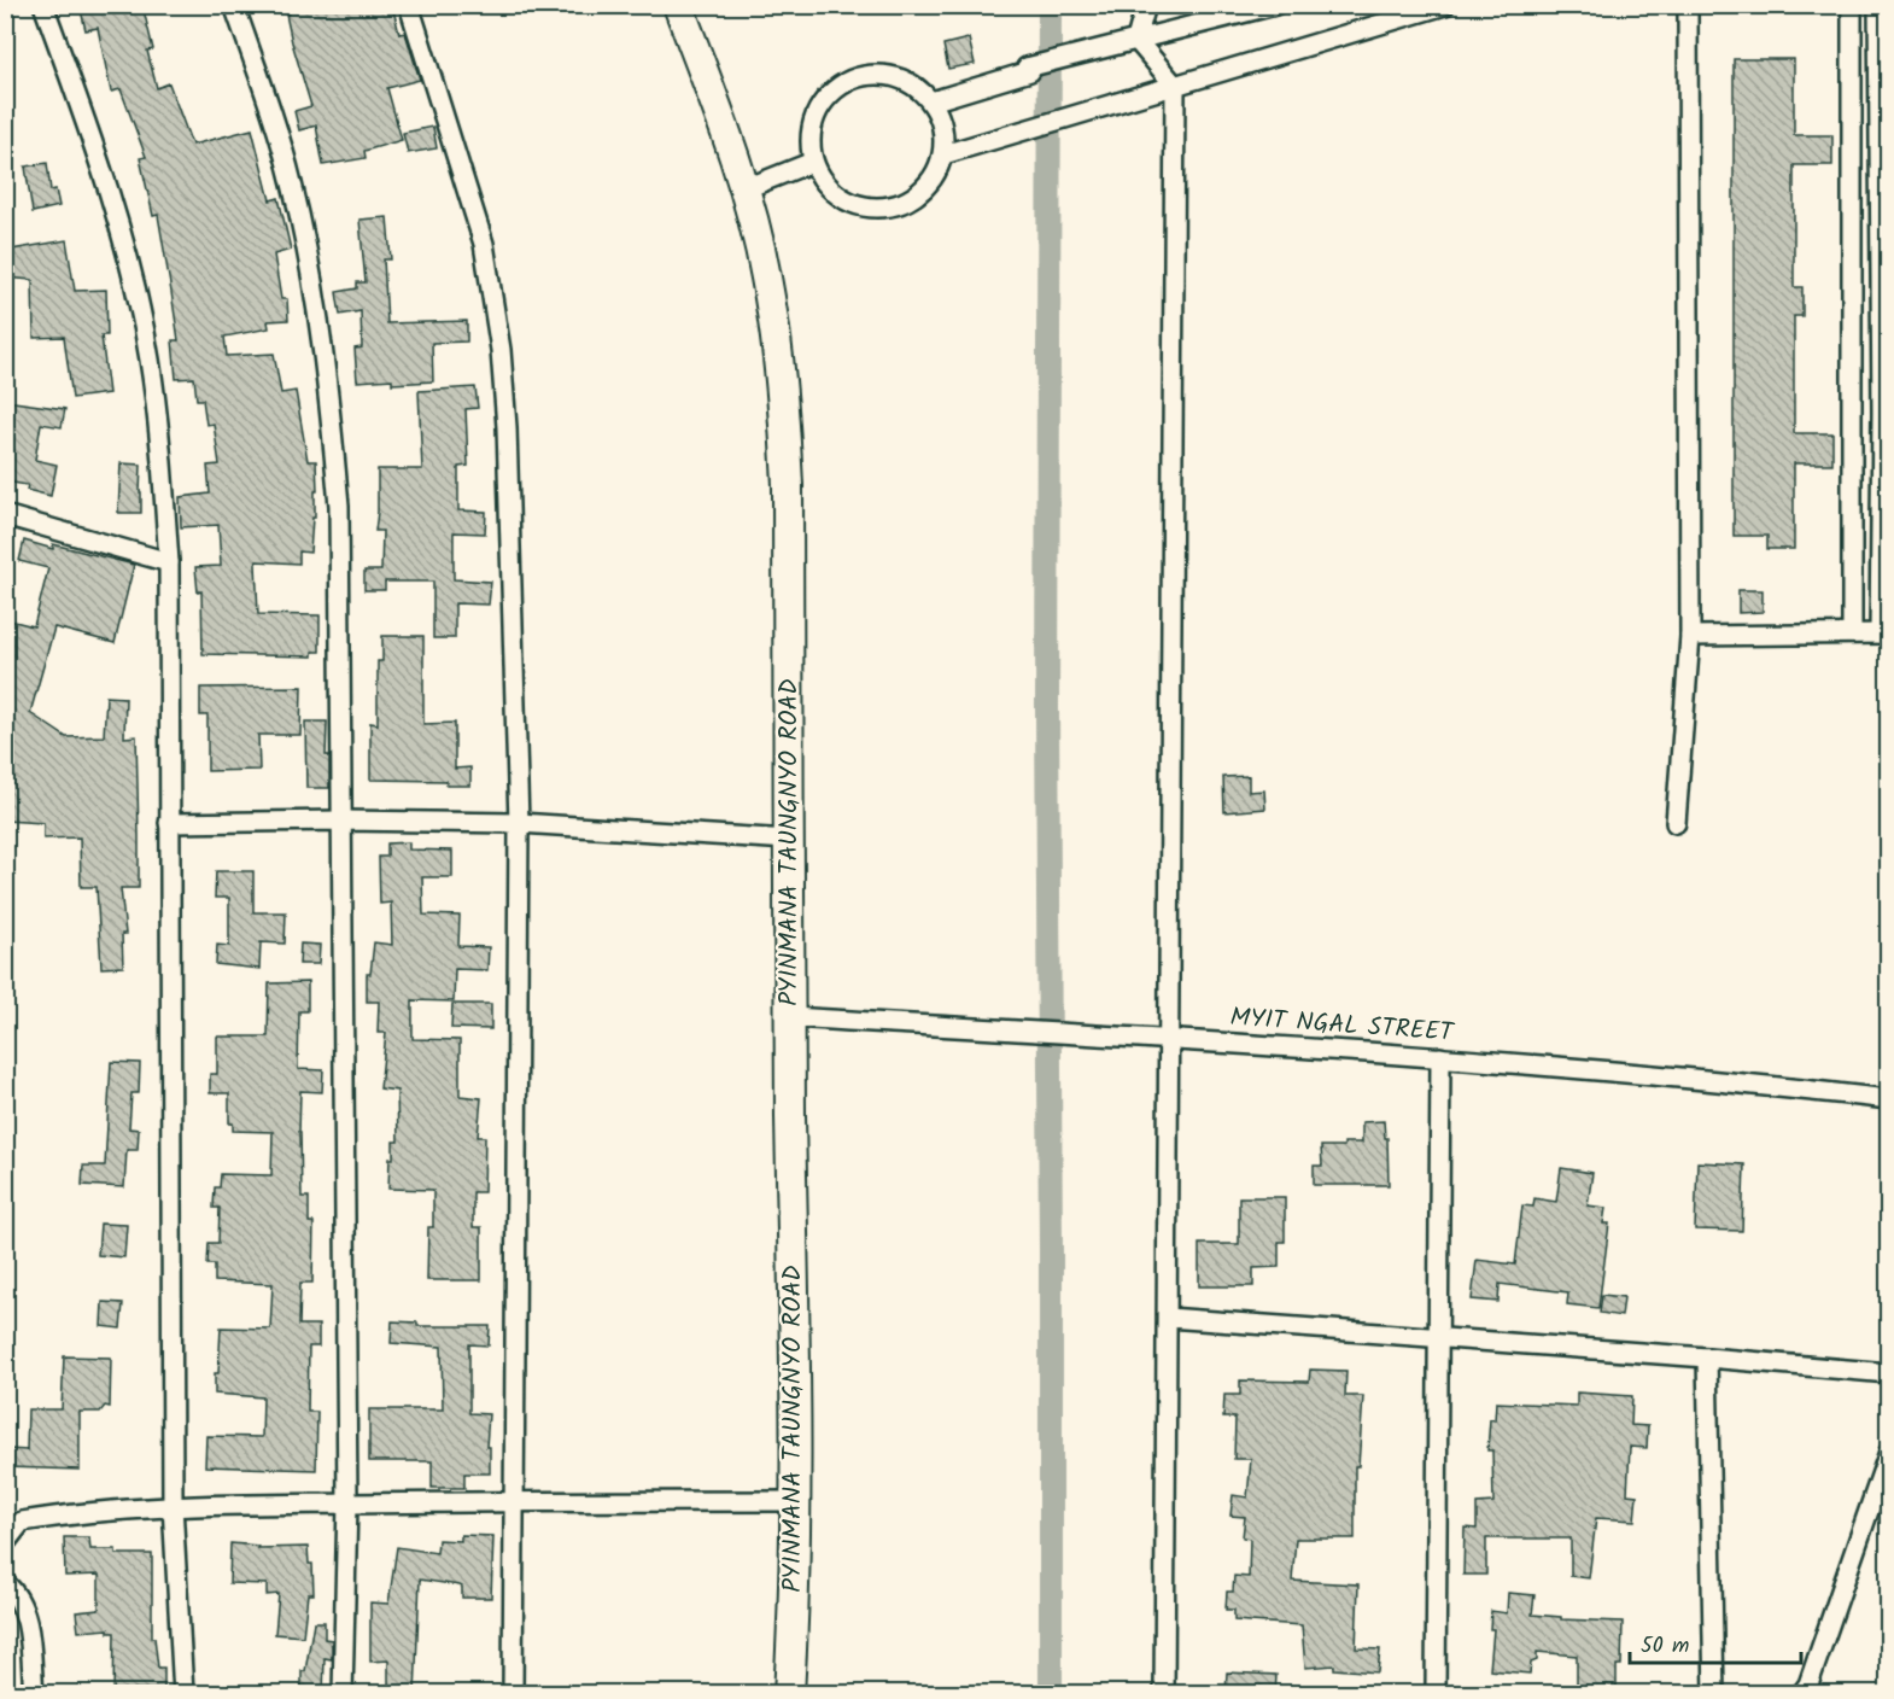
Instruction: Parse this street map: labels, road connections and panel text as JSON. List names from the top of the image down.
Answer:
{
  "streets": {
    "main road": ["PYINMANA TAUNGNYO ROAD"],
    "street": ["MYIT NGAL STREET"]
  },
  "crossings": [
    ["PYINMANA TAUNGNYO ROAD", "MYIT NGAL STREET"]
  ],
  "scale_bar": "50 m"
}
